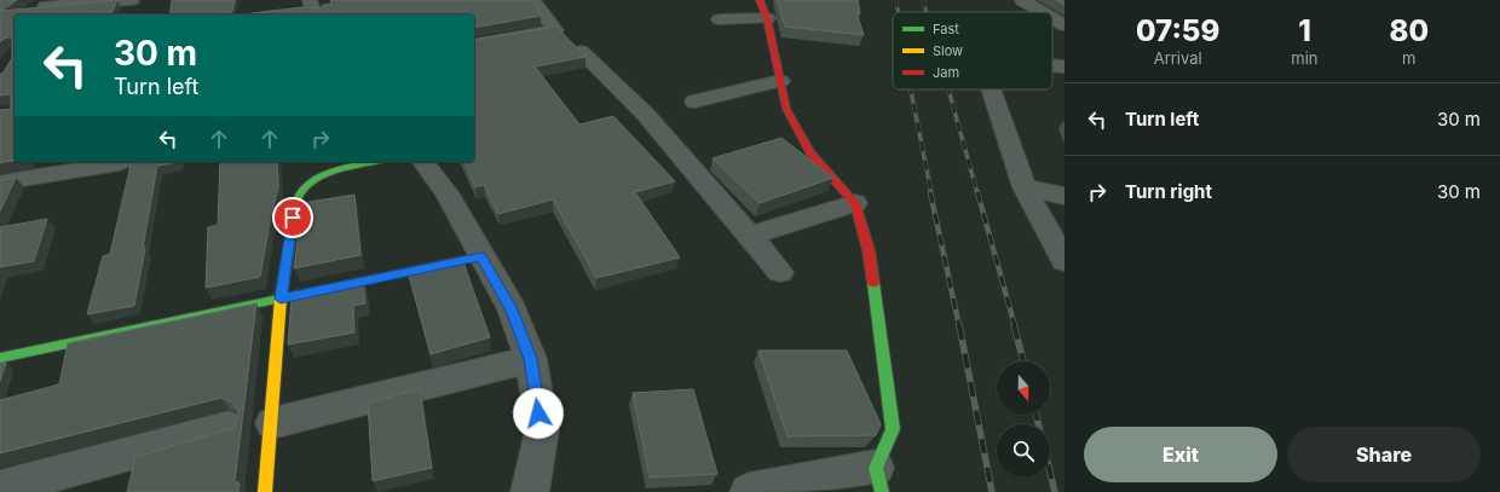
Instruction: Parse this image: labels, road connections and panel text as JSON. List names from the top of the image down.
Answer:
{
  "legend": ["Fast", "Slow", "Jam"],
  "north": "bottom",
  "page": {
    "eta": [
      "07:59",
      "Arrival",
      "1",
      "min",
      "80",
      "m"
    ],
    "turn": ["30 m", "Turn left"],
    "list": [
      {
        "name": "Turn left",
        "value": "30 m"
      },
      {
        "name": "Turn right",
        "value": "30 m"
      }
    ],
    "buttons": ["Exit", "Share"]
  }
}
